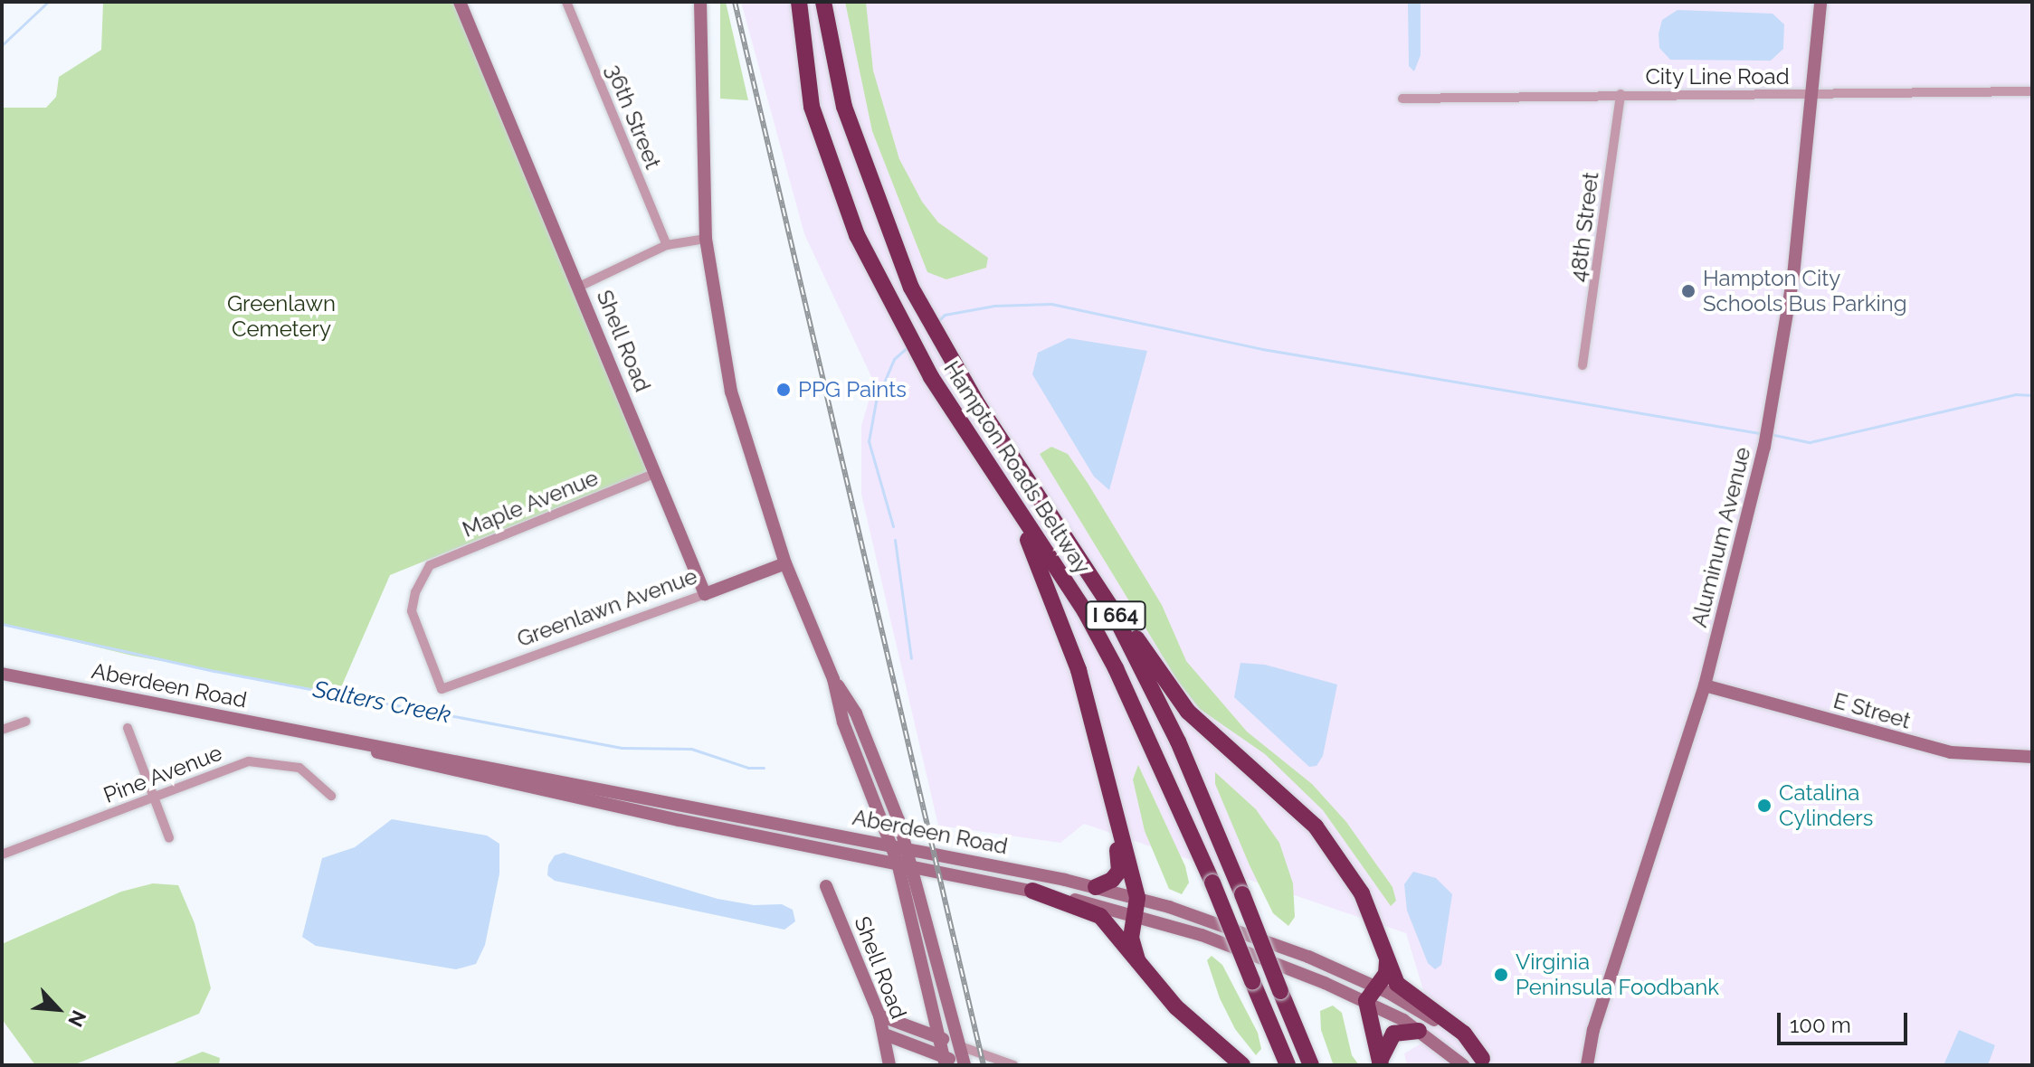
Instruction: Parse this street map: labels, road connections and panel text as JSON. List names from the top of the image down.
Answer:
{
  "streets": {
    "highway": ["Hampton Roads Beltway", "I 664"],
    "main road": [
      "Shell Road",
      "Aluminum Avenue",
      "Greenlawn Avenue",
      "Aberdeen Road",
      "E Street"
    ],
    "street": [
      "City Line Road",
      "36th Street",
      "48th Street",
      "Maple Avenue",
      "Pine Avenue"
    ]
  },
  "crossings": [
    ["City Line Road", "48th Street"],
    ["City Line Road", "Aluminum Avenue"],
    ["Shell Road", "Maple Avenue"],
    ["Shell Road", "Greenlawn Avenue"],
    ["Maple Avenue", "Greenlawn Avenue"],
    ["Aluminum Avenue", "E Street"]
  ],
  "water": ["Salters Creek"],
  "parks": ["Greenlawn Cemetery"],
  "places": [
    "Hampton City Schools Bus Parking",
    "PPG Paints",
    "Catalina Cylinders",
    "Virginia Peninsula Foodbank"
  ],
  "scale_bar": "100 m",
  "north": "bottom right"
}
